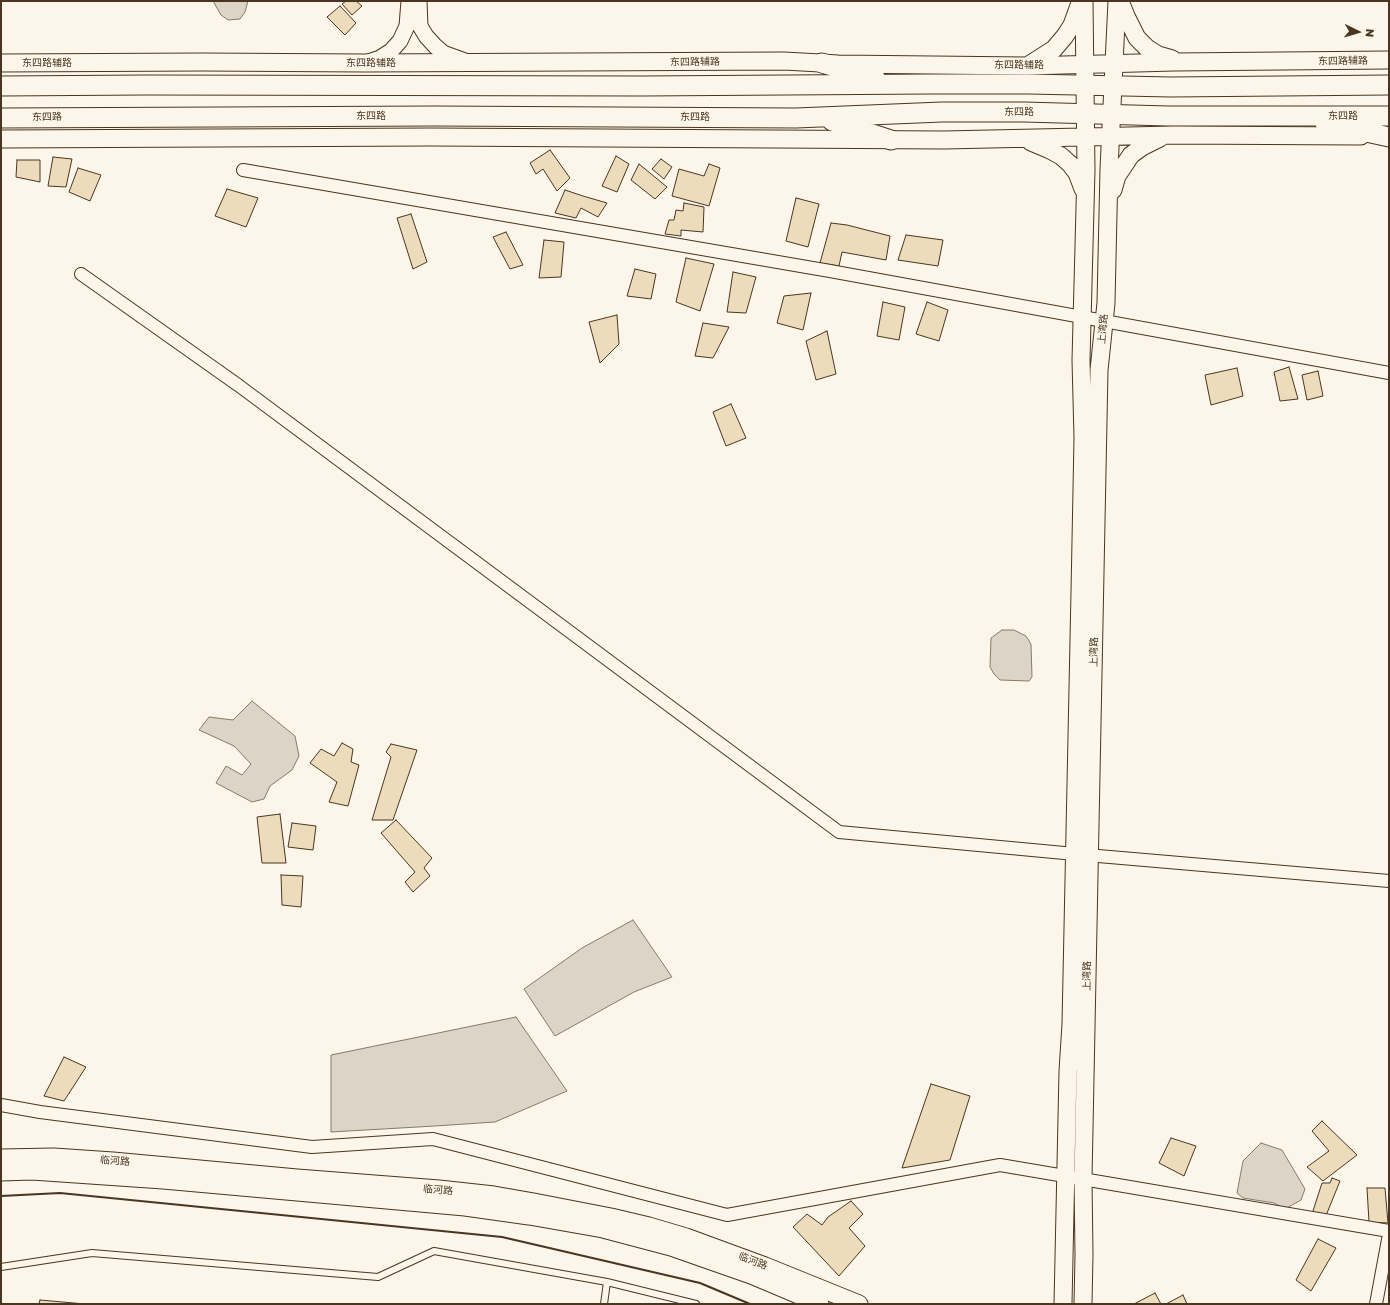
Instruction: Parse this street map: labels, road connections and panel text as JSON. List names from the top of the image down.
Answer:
{
  "streets": {
    "main road": [
      "东四路辅路",
      "东四路",
      "上湾路",
      "临河路"
    ]
  },
  "crossings": [
    ["东四路辅路", "上湾路"],
    ["东四路", "上湾路"]
  ],
  "north": "right"
}
